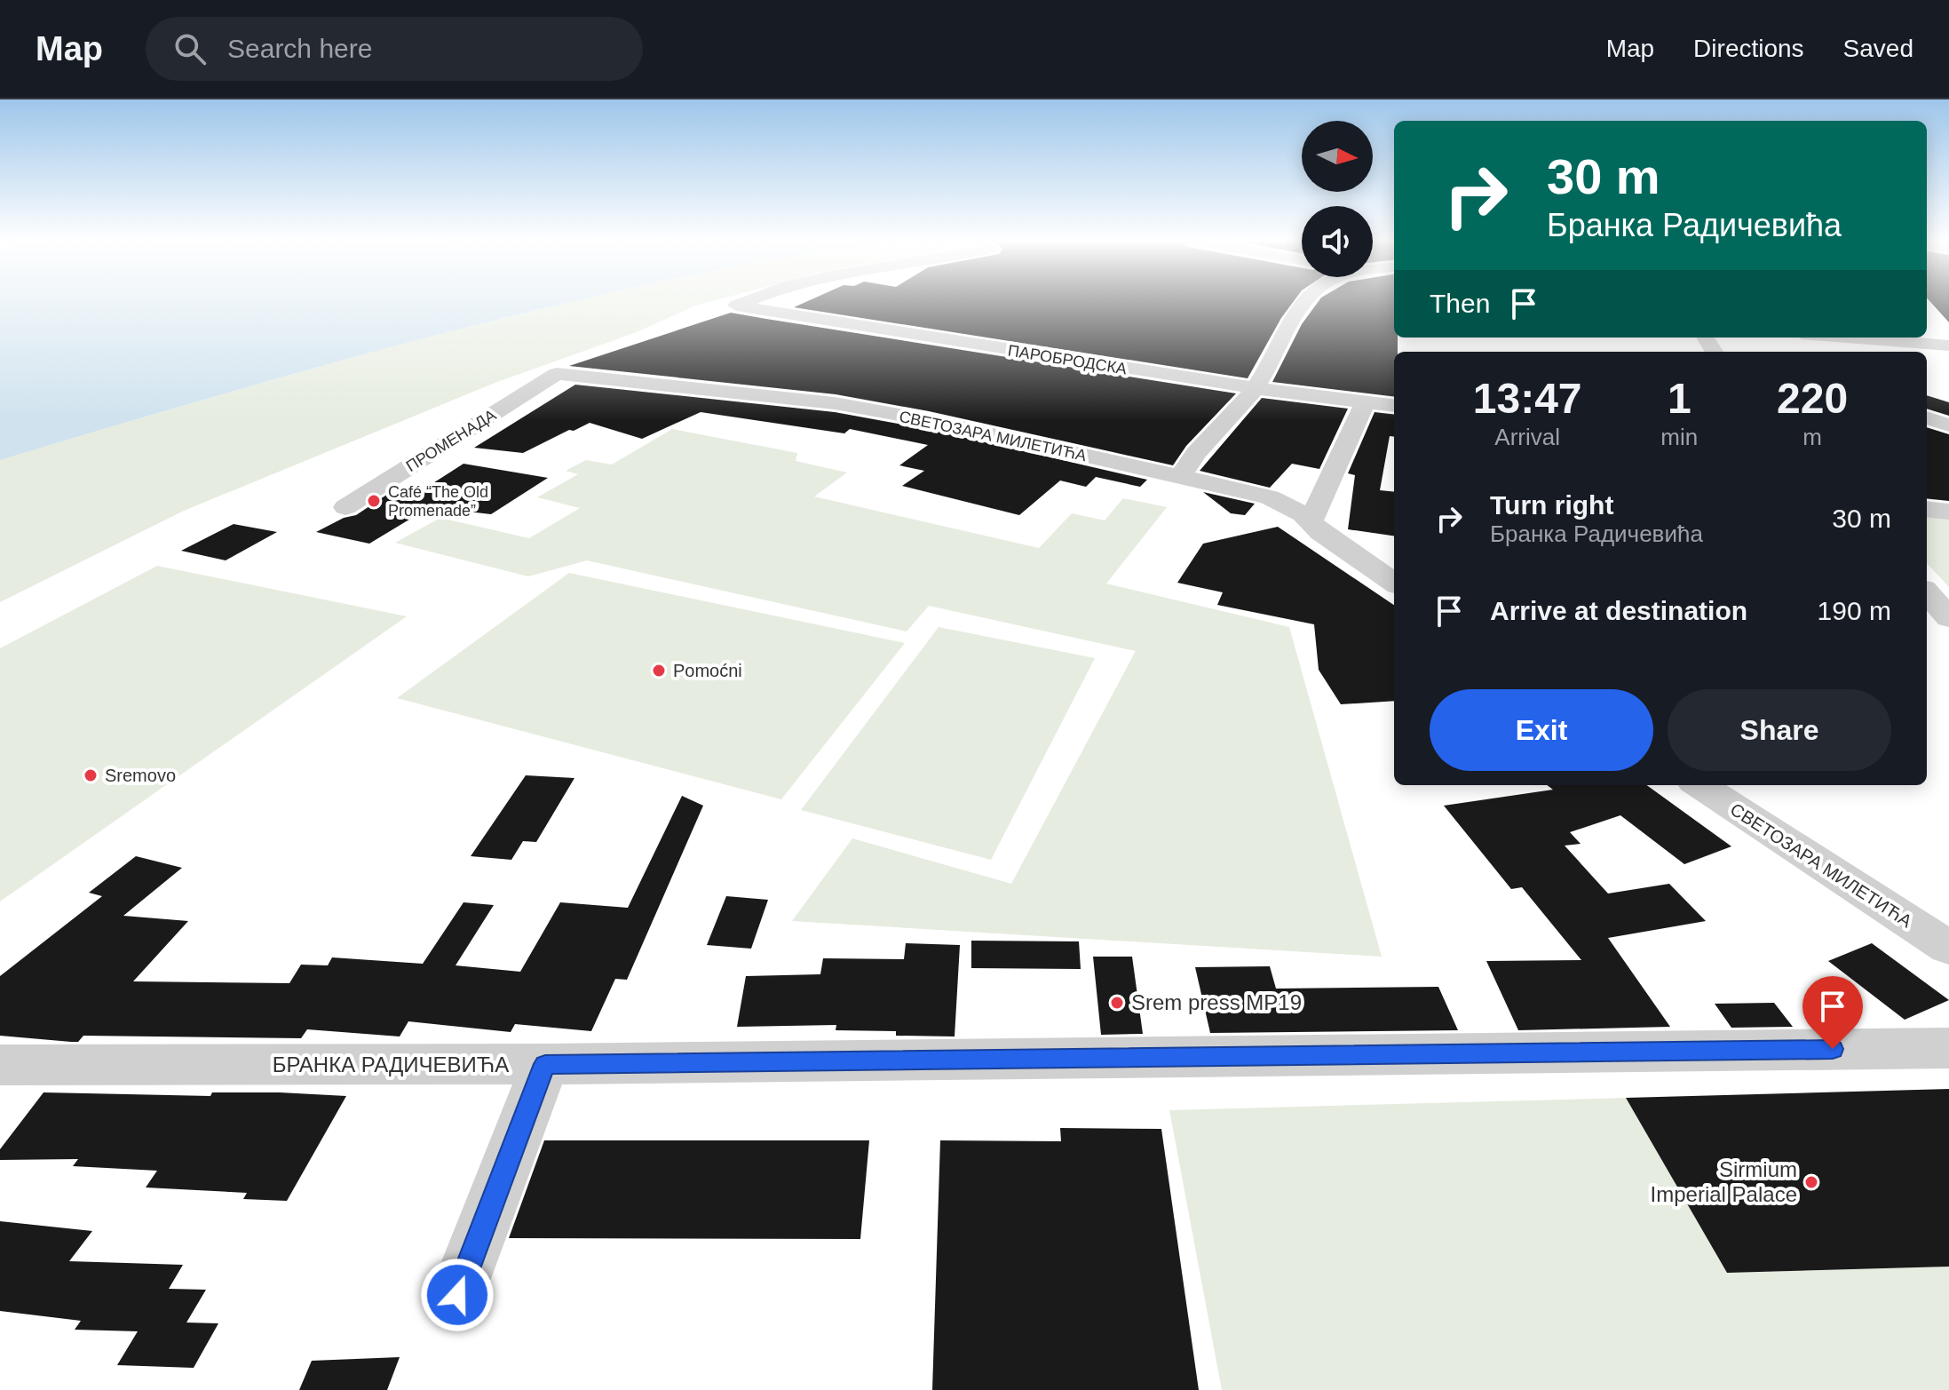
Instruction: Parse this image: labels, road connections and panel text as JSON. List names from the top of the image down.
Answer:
{
  "streets": {
    "street": [
      "ПАРОБРОДСКА",
      "СВЕТОЗАРА МИЛЕТИЋА",
      "ПРОМЕНАДА",
      "БРАНКА РАДИЧЕВИЋА"
    ]
  },
  "crossings": [
    ["СВЕТОЗАРА МИЛЕТИЋА", "ПРОМЕНАДА"]
  ],
  "places": [
    "Café “The Old Promenade”",
    "Pomoćni",
    "Sremovo",
    "Srem press MP19",
    "Sirmium Imperial Palace"
  ],
  "north": "right",
  "page": {
    "header": "Map",
    "search": "Search here",
    "nav": ["Map", "Directions", "Saved"],
    "turn": ["30 m", "Бранка Радичевића"],
    "then": "Then",
    "eta": [
      "13:47",
      "Arrival",
      "1",
      "min",
      "220",
      "m"
    ],
    "list": [
      {
        "name": "Turn right",
        "note": "Бранка Радичевића",
        "value": "30 m"
      },
      {
        "name": "Arrive at destination",
        "value": "190 m"
      }
    ],
    "buttons": ["Exit", "Share"]
  }
}
